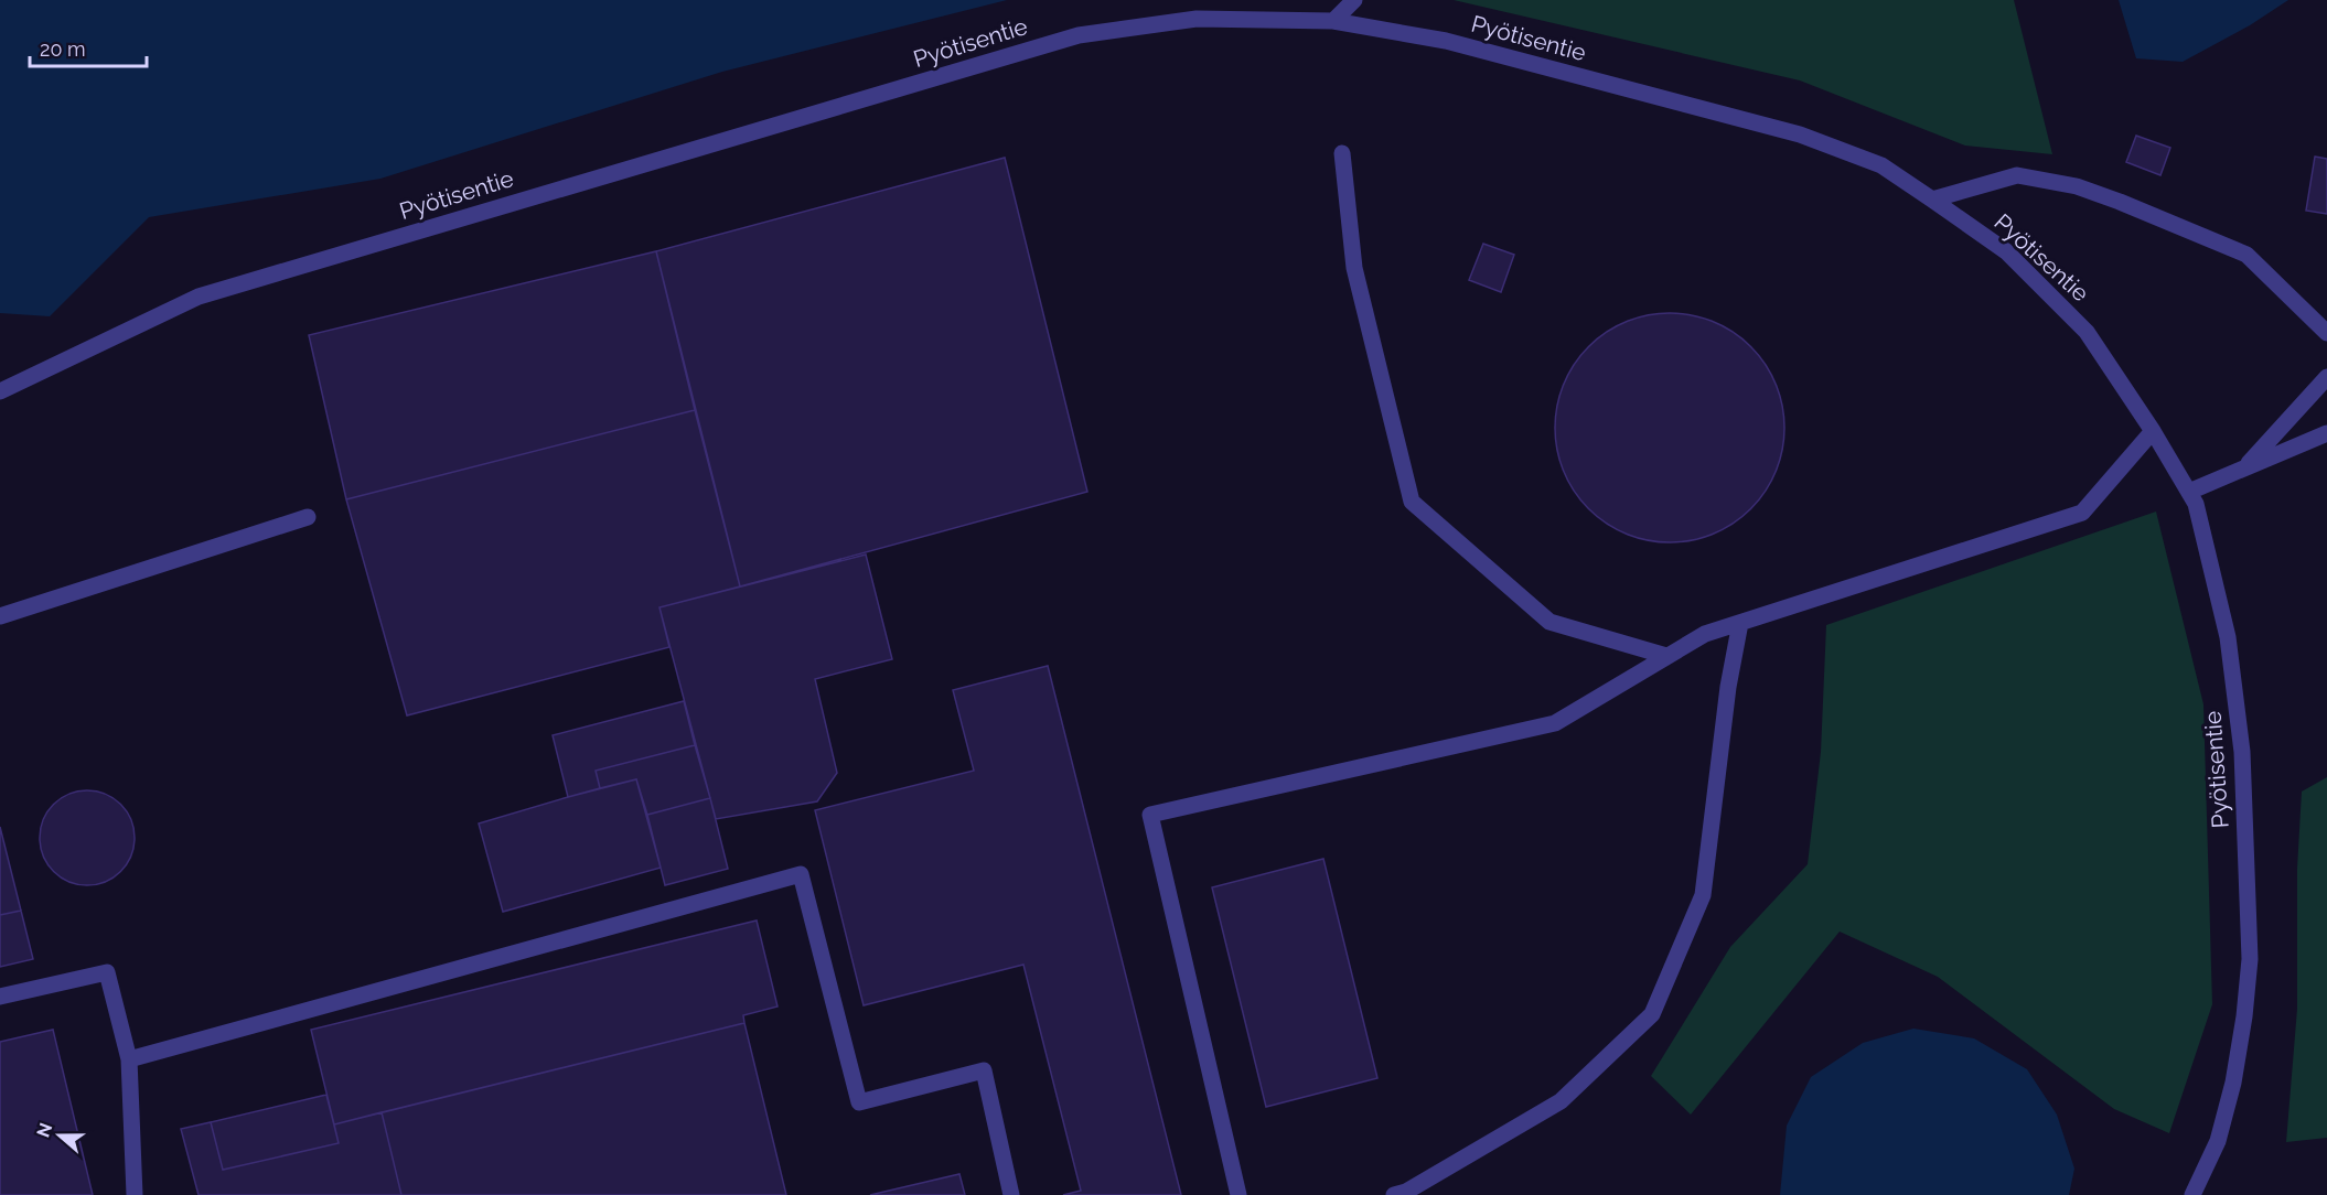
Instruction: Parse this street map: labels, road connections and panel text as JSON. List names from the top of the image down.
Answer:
{
  "streets": {
    "street": ["Pyötisentie"]
  },
  "scale_bar": "20 m",
  "north": "left"
}
